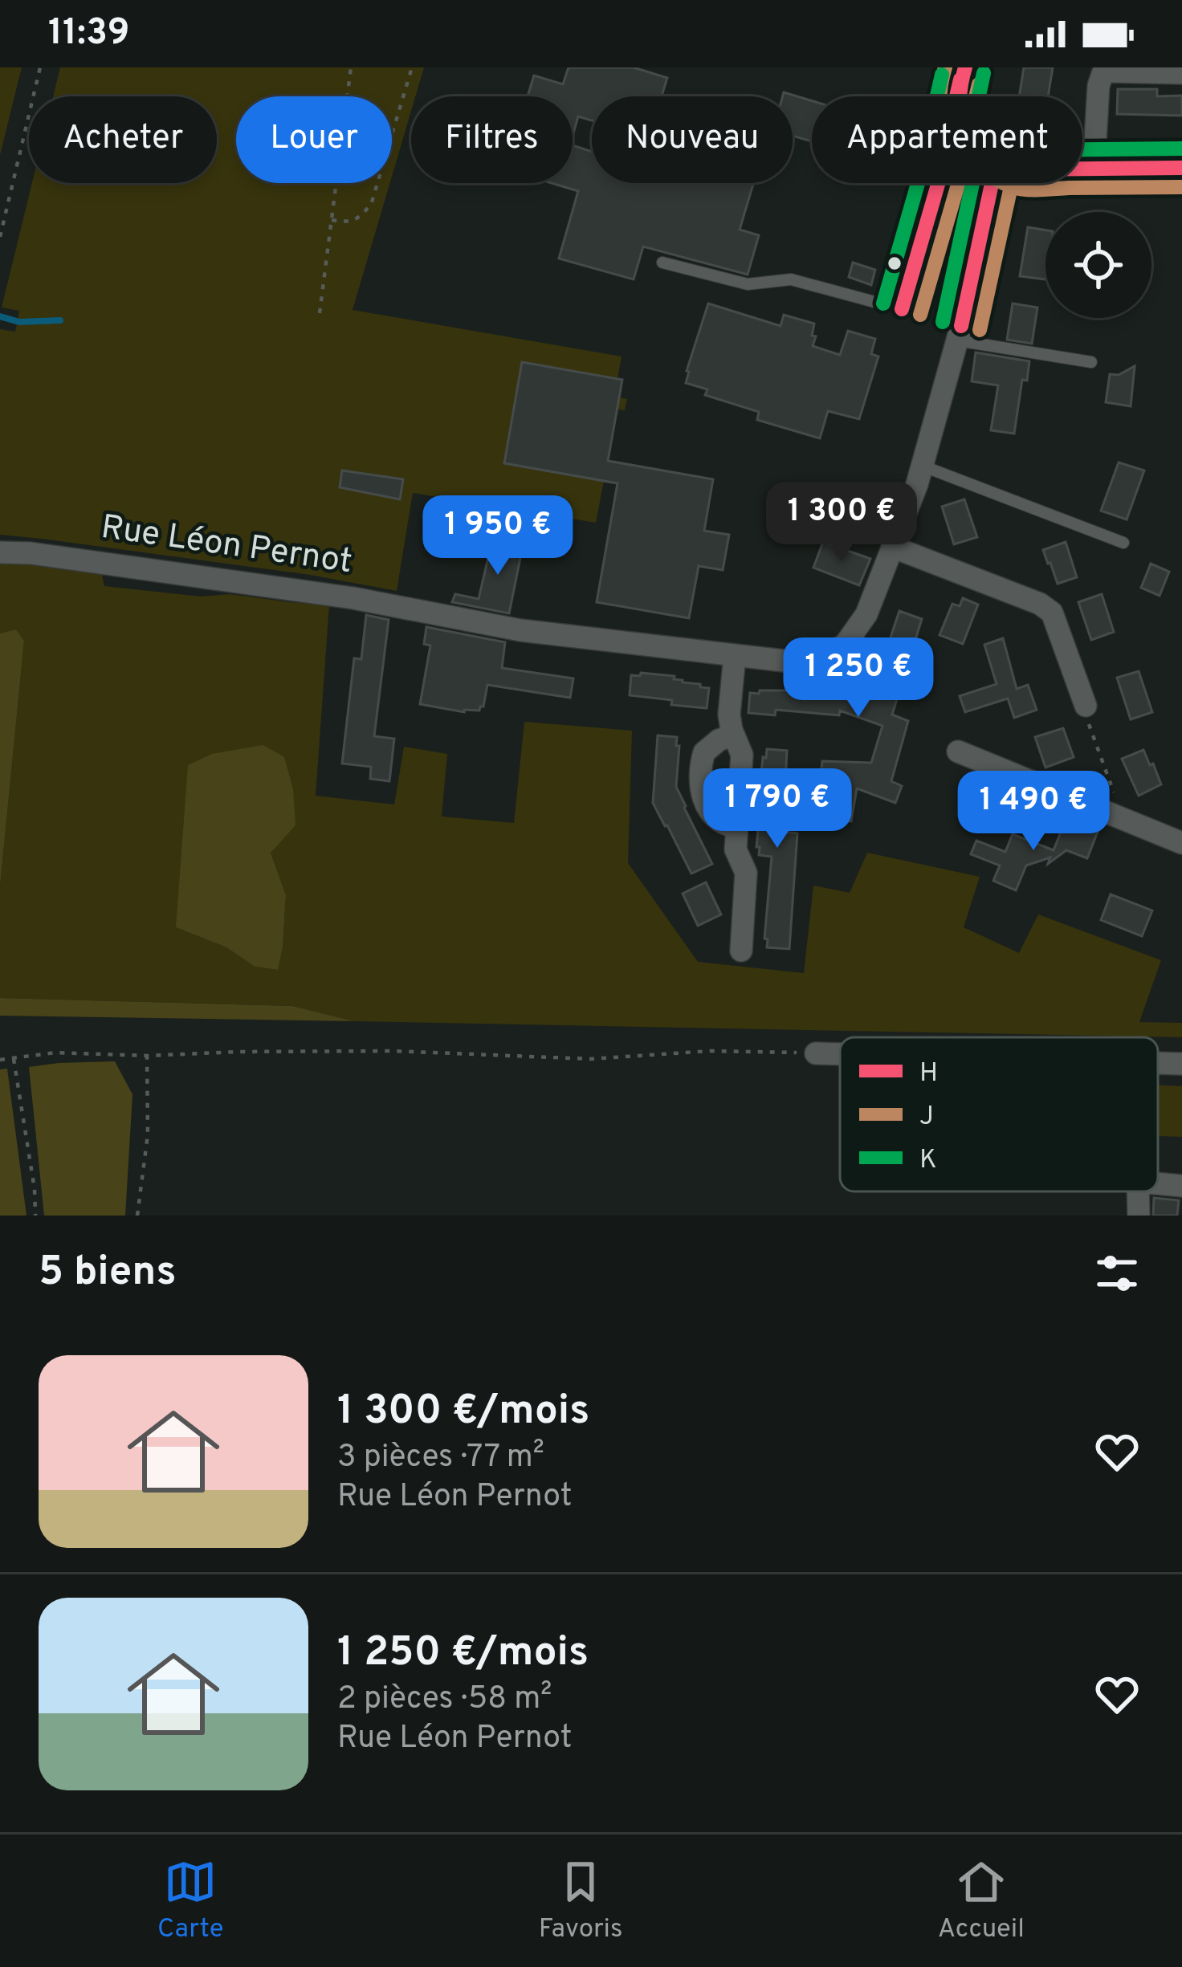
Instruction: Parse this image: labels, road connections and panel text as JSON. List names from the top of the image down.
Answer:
{
  "streets": {
    "street": ["Rue Léon Pernot"]
  },
  "lines": ["transit line H", "transit line J", "transit line K"],
  "legend": ["H", "J", "K"],
  "page": {
    "status": "11:39",
    "chip": [
      "Acheter",
      "Louer",
      "Filtres",
      "Nouveau",
      "Appartement"
    ],
    "price": [
      "1 300 €",
      "1 950 €",
      "1 250 €",
      "1 790 €",
      "1 490 €"
    ],
    "heading": "5 biens",
    "list": [
      {
        "name": "1 300 €/mois",
        "note": "3 pièces · 77 m² · Rue Léon Pernot"
      },
      {
        "name": "1 250 €/mois",
        "note": "2 pièces · 58 m² · Rue Léon Pernot"
      }
    ],
    "tabs": ["Carte", "Favoris", "Accueil"]
  }
}
